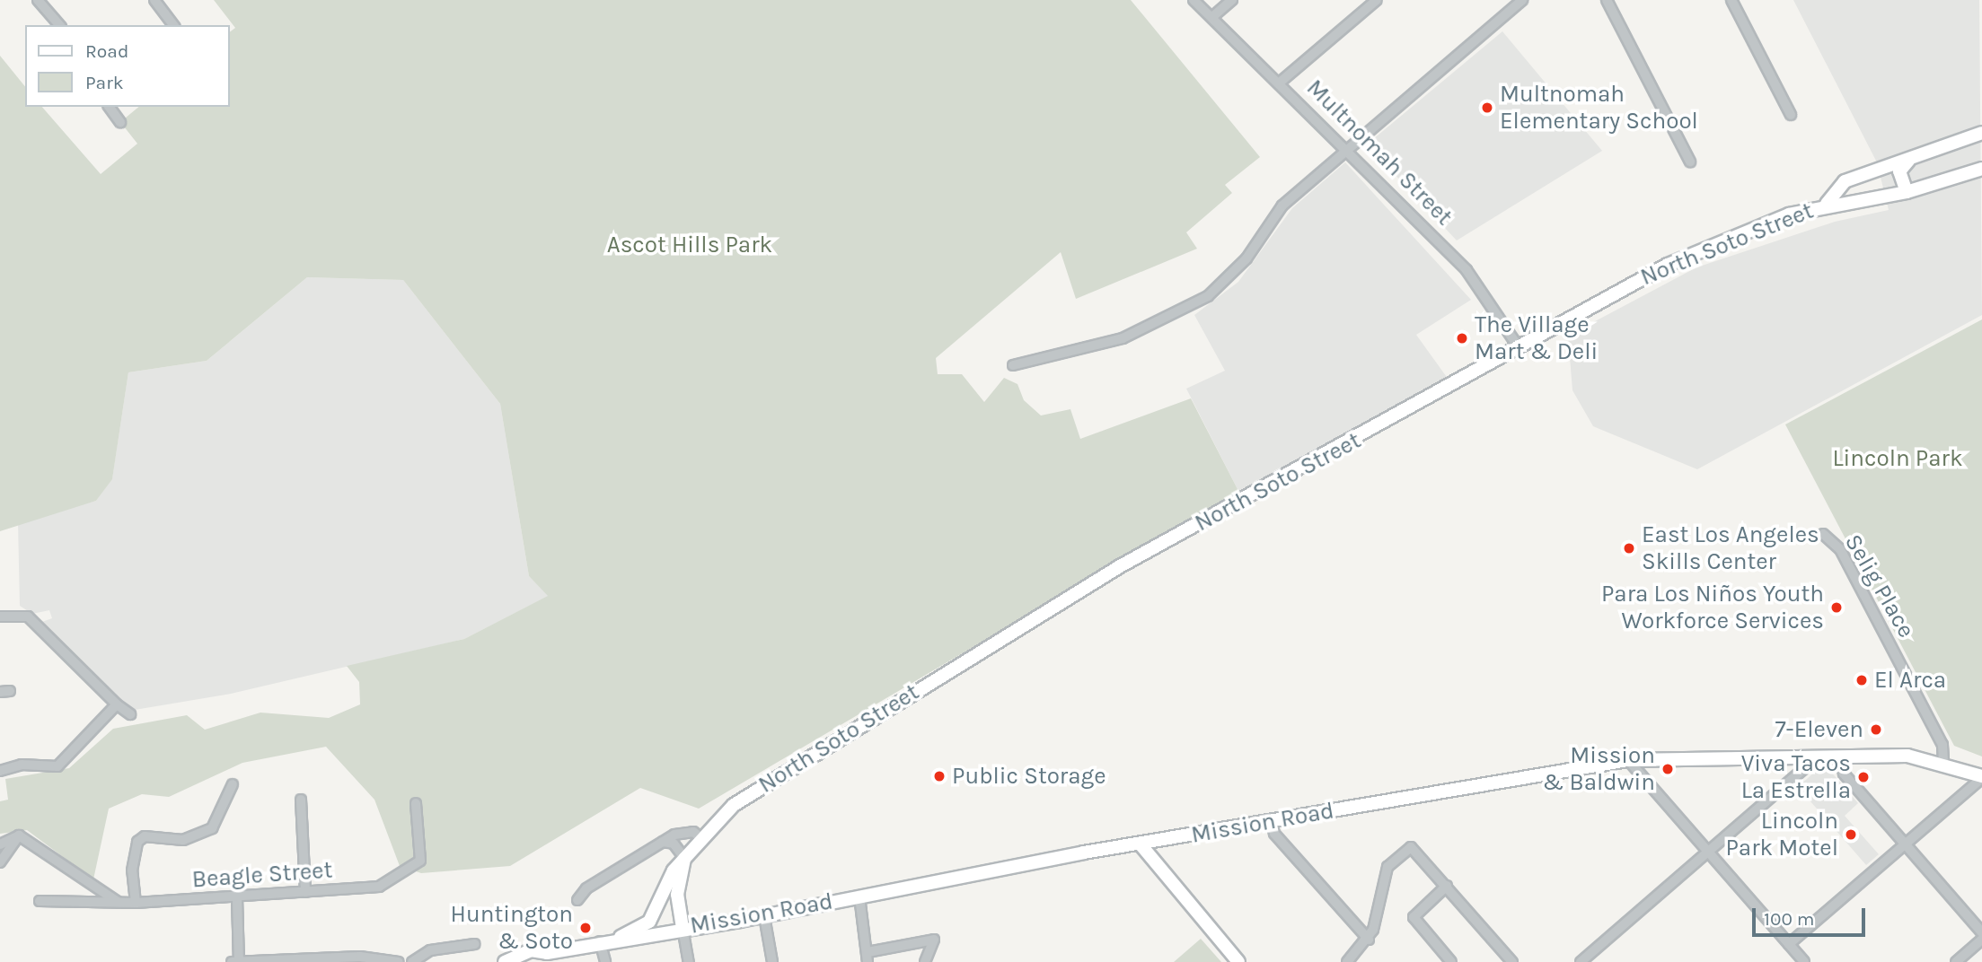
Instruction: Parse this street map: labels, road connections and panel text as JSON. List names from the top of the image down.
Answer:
{
  "streets": {
    "main road": ["North Soto Street", "Mission Road"],
    "street": ["Multnomah Street", "Selig Place", "Beagle Street"]
  },
  "crossings": [
    ["Multnomah Street", "North Soto Street"],
    ["North Soto Street", "Mission Road"],
    ["Selig Place", "Mission Road"]
  ],
  "parks": ["Ascot Hills Park", "Lincoln Park"],
  "places": [
    "Multnomah Elementary School",
    "The Village Mart & Deli",
    "East Los Angeles Skills Center",
    "Para Los Niños Youth Workforce Services",
    "El Arca",
    "7-Eleven",
    "Mission & Baldwin",
    "Public Storage",
    "Viva Tacos La Estrella",
    "Lincoln Park Motel",
    "Huntington & Soto"
  ],
  "legend": ["Road", "Park"],
  "scale_bar": "100 m"
}
